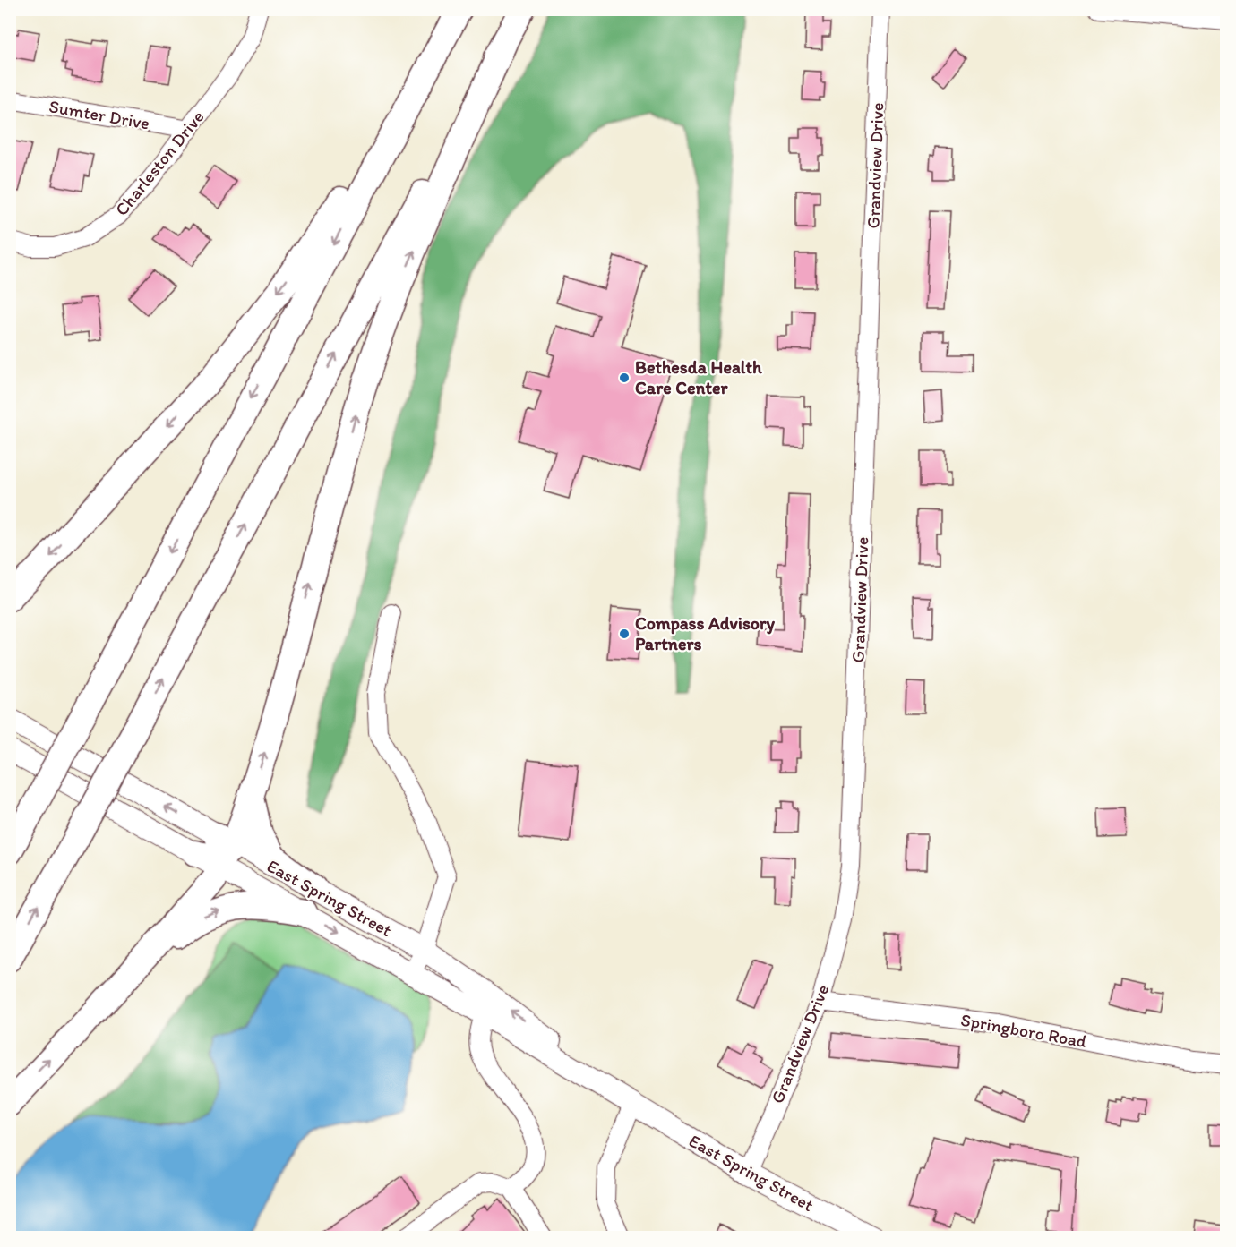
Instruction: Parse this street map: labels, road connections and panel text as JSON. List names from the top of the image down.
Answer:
{
  "streets": {
    "main road": ["East Spring Street"],
    "street": [
      "Sumter Drive",
      "Charleston Drive",
      "Grandview Drive",
      "Springboro Road"
    ]
  },
  "crossings": [
    ["Sumter Drive", "Charleston Drive"],
    ["Grandview Drive", "East Spring Street"],
    ["Grandview Drive", "Springboro Road"]
  ],
  "places": ["Bethesda Health Care Center", "Compass Advisory Partners"]
}
